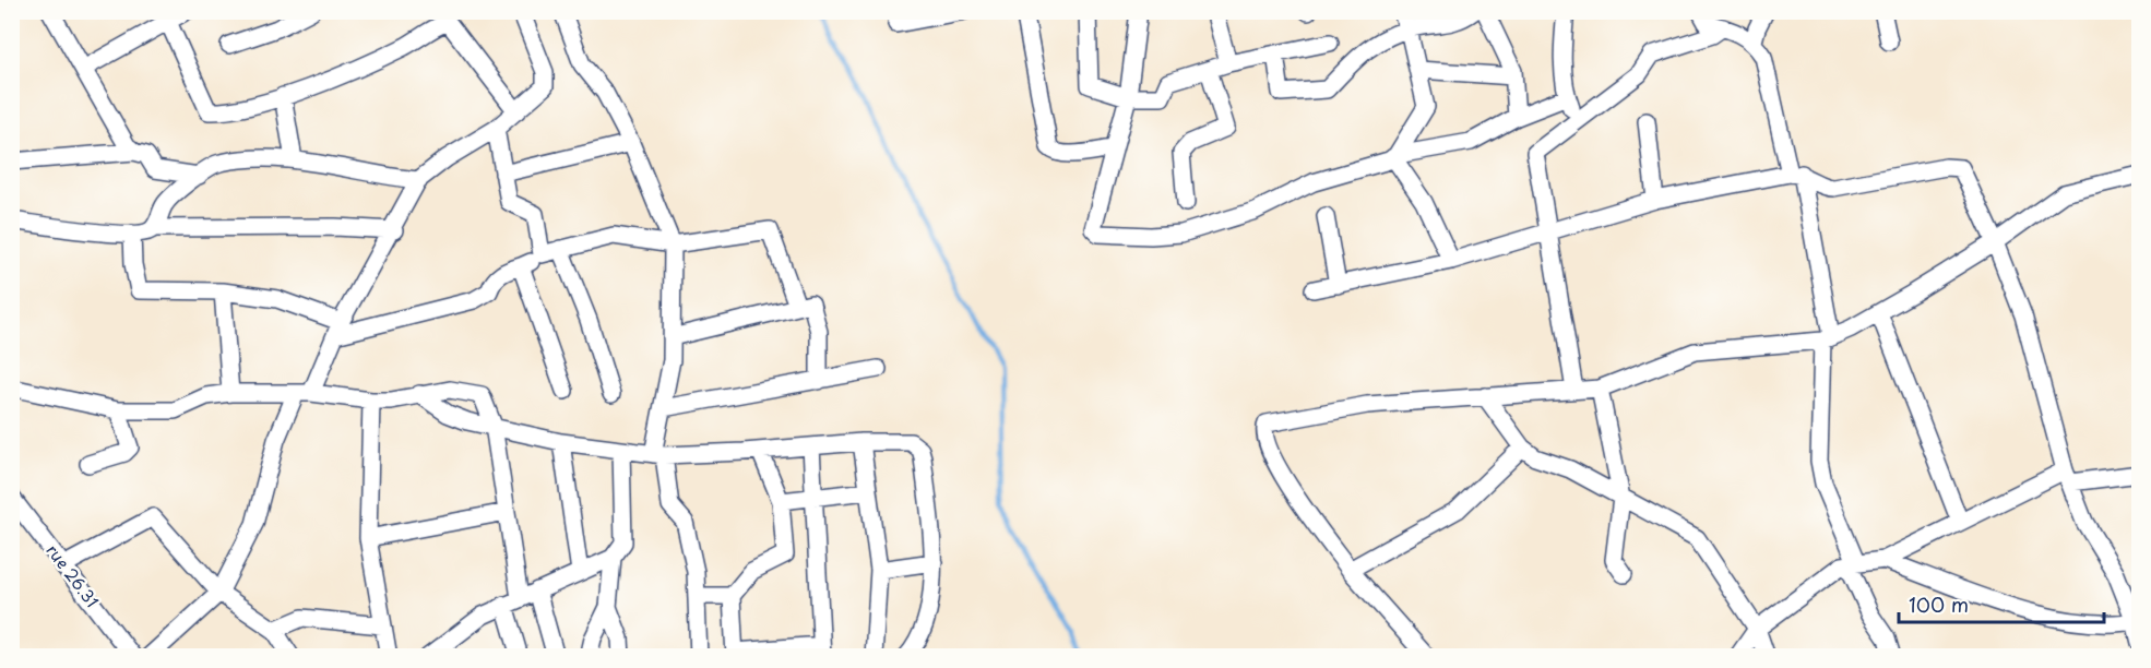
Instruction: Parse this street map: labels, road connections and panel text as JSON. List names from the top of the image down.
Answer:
{
  "streets": {
    "street": ["rue 26.31"]
  },
  "scale_bar": "100 m"
}
